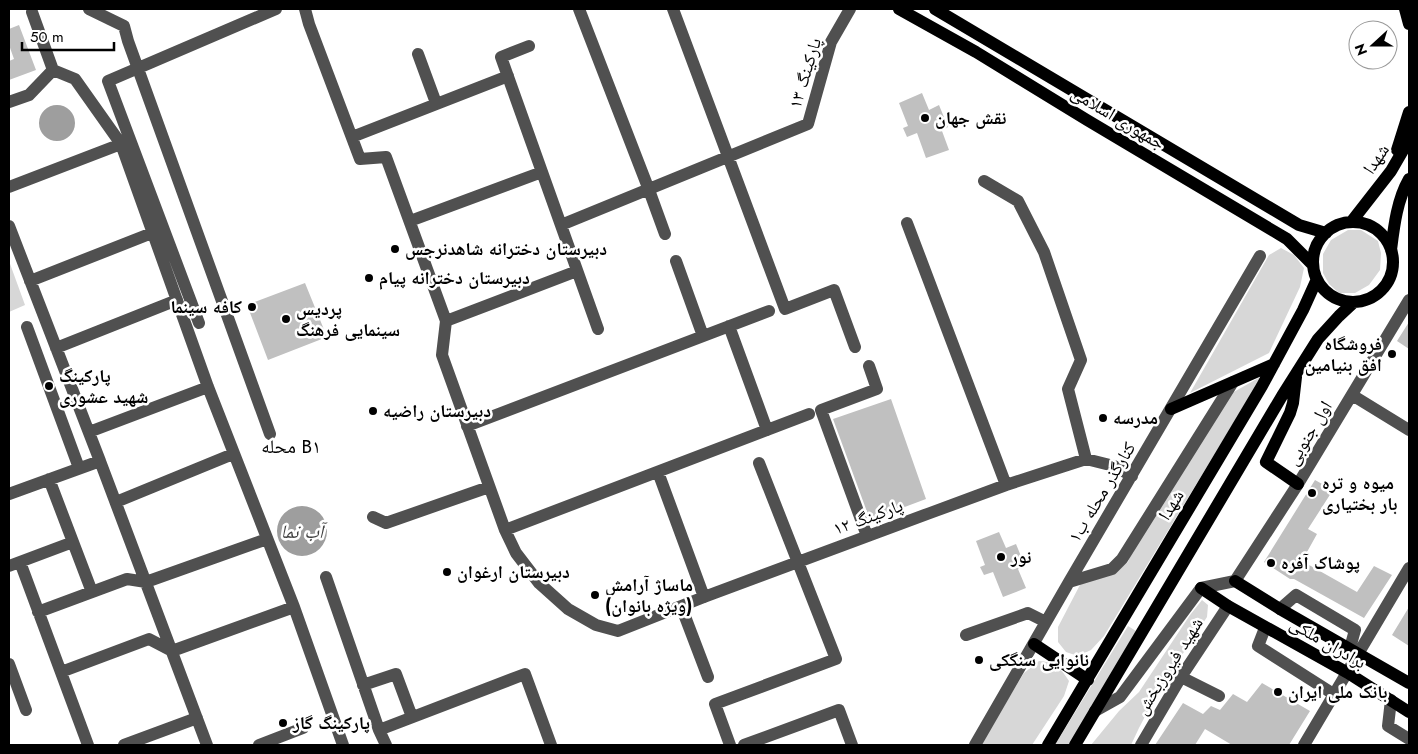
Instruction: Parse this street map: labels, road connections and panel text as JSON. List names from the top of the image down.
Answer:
{
  "streets": {
    "main road": ["جمهوری اسلامی", "شهدا", "برادران ملکی"],
    "street": [
      "پارکینگ ۱۳",
      "اول جنوبی",
      "کنارگذر محله ب۱",
      "پارکینگ ۱۲",
      "شهید فیروزبخش"
    ]
  },
  "crossings": [
    ["جمهوری اسلامی", "شهدا"],
    ["اول جنوبی", "برادران ملکی"],
    ["برادران ملکی", "شهید فیروزبخش"]
  ],
  "districts": ["محله B۱"],
  "water": ["آب نما"],
  "places": [
    "نقش جهان",
    "دبیرستان دخترانه شاهدنرجس",
    "دبیرستان دخترانه پیام",
    "کافه سینما",
    "پردیس سینمایی فرهنگ",
    "فروشگاه افق بنیامین",
    "پارکینگ شهید عشوری",
    "دبیرستان راضیه",
    "مدرسه",
    "میوه و تره بار بختیاری",
    "نور",
    "پوشاک آفره",
    "دبیرستان ارغوان",
    "ماساژ آرامش (ویژه بانوان)",
    "نانوایی سنگکی",
    "بانک ملی ایران",
    "پارکینگ گاز"
  ],
  "scale_bar": "50 m",
  "north": "left"
}
